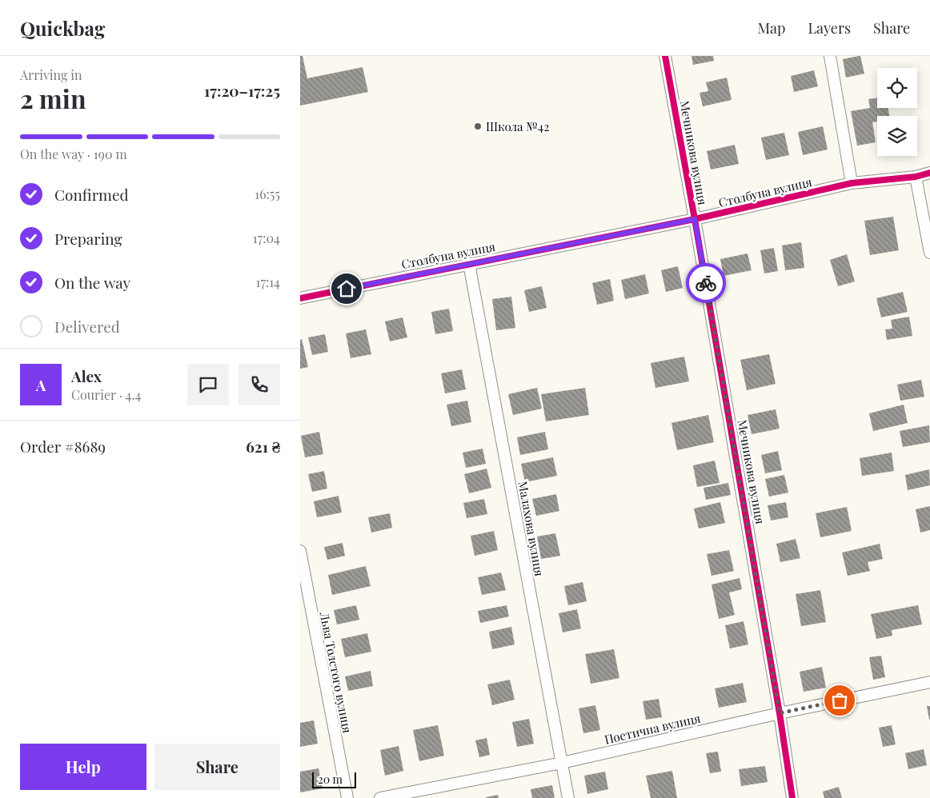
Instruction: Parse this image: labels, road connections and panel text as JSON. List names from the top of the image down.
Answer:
{
  "streets": {
    "street": [
      "Мєчникова вулиця",
      "Столбуна вулиця",
      "Малахова вулиця",
      "Льва Толстого вулиця",
      "Поетична вулиця"
    ]
  },
  "crossings": [
    ["Мєчникова вулиця", "Столбуна вулиця"],
    ["Мєчникова вулиця", "Поетична вулиця"],
    ["Столбуна вулиця", "Малахова вулиця"],
    ["Малахова вулиця", "Поетична вулиця"]
  ],
  "places": ["Школа №42"],
  "scale_bar": "20 m",
  "page": {
    "header": "Quickbag",
    "nav": ["Map", "Layers", "Share"],
    "heading": ["2 min", "Arriving in", "17:20–17:25"],
    "panel": [
      "Alex",
      "Courier · 4.4",
      "Order #8689",
      "621 ₴"
    ],
    "bar": "On the way · 190 m",
    "list": [
      ["Confirmed", "16:55"],
      ["Preparing", "17:04"],
      ["On the way", "17:14"],
      "Delivered"
    ],
    "round": "A",
    "buttons": ["Help", "Share"],
    "scale": "20 m"
  }
}
